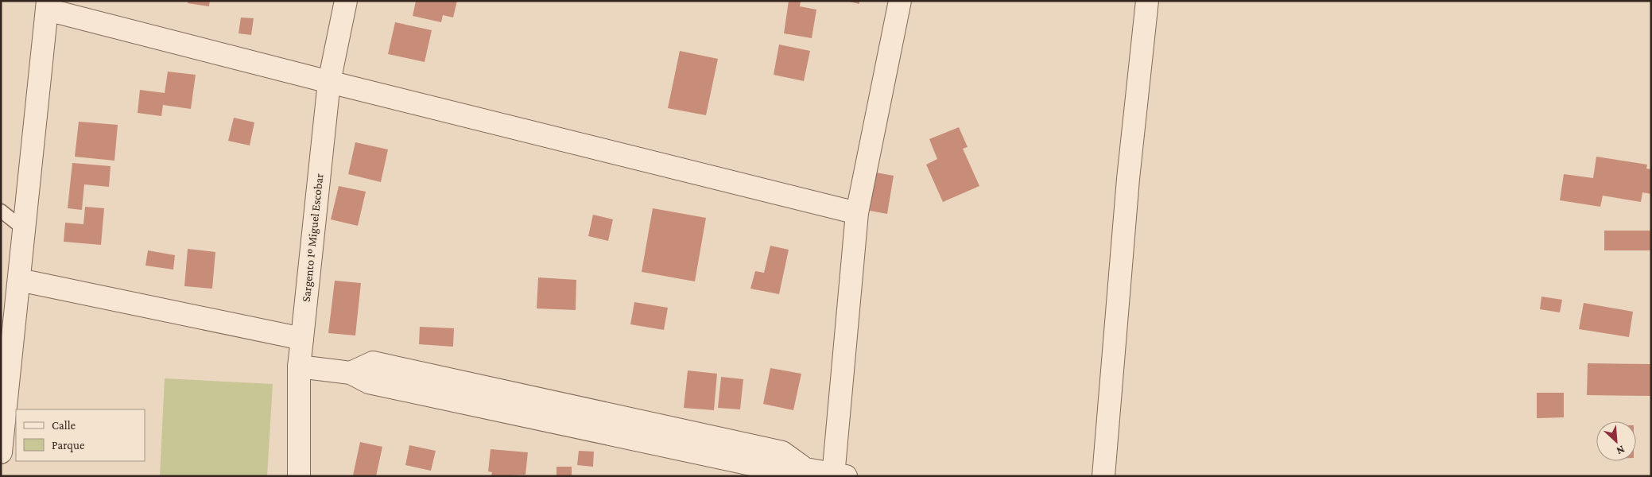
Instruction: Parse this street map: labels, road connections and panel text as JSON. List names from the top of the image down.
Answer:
{
  "streets": {
    "street": ["Sargento 1º Miguel Escobar"]
  },
  "legend": ["Calle", "Parque"],
  "north": "bottom right"
}
